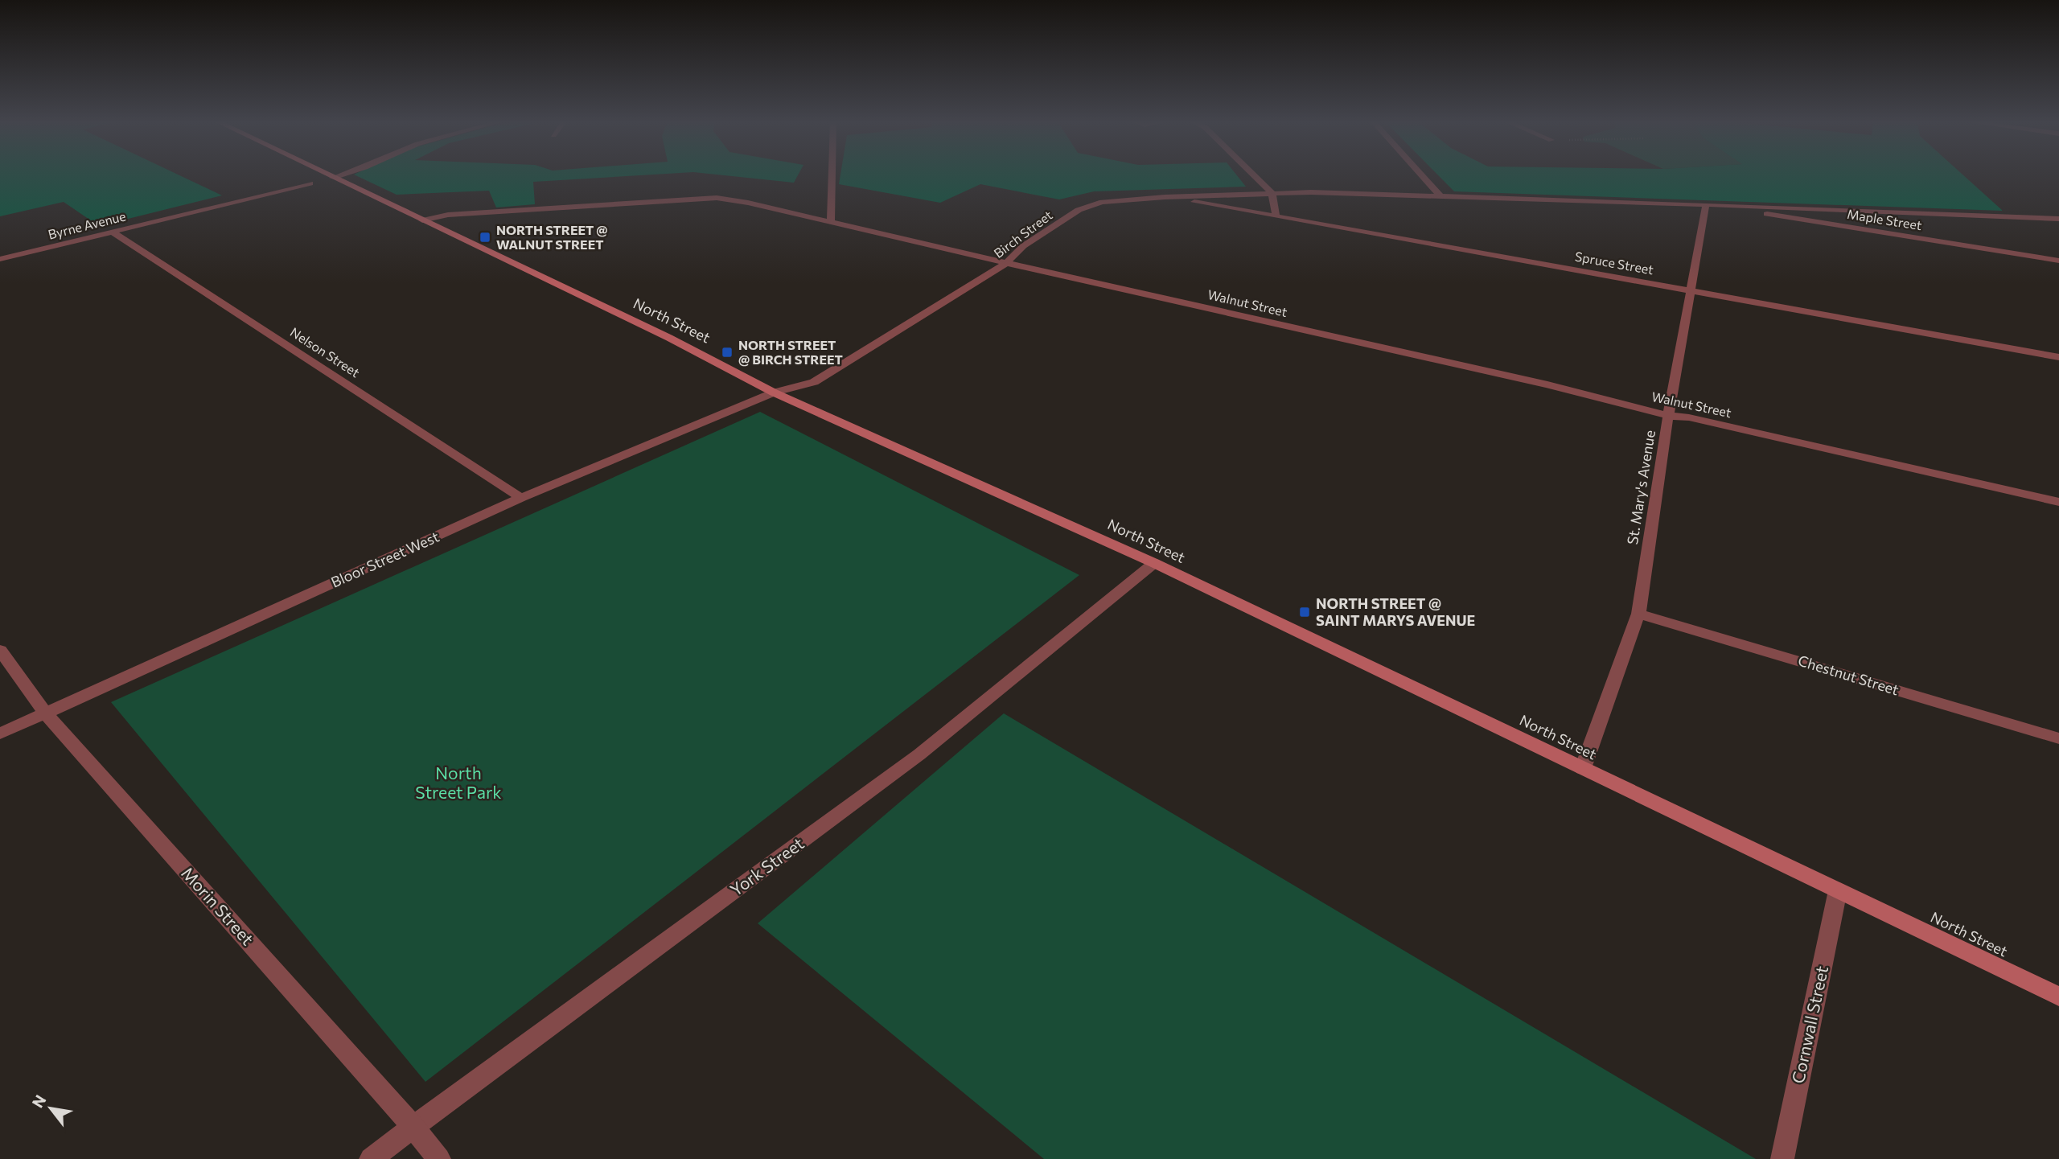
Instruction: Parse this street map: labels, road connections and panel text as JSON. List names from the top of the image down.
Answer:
{
  "streets": {
    "main road": ["North Street"],
    "street": [
      "Maple Street",
      "Byrne Avenue",
      "Birch Street",
      "Spruce Street",
      "Walnut Street",
      "Nelson Street",
      "St. Mary's Avenue",
      "Bloor Street West",
      "Chestnut Street",
      "York Street",
      "Morin Street",
      "Cornwall Street"
    ]
  },
  "crossings": [
    ["Maple Street", "Birch Street"],
    ["Maple Street", "St. Mary's Avenue"],
    ["Byrne Avenue", "Nelson Street"],
    ["Birch Street", "Spruce Street"],
    ["Birch Street", "Walnut Street"],
    ["Birch Street", "North Street"],
    ["Birch Street", "St. Mary's Avenue"],
    ["Birch Street", "Bloor Street West"],
    ["Spruce Street", "St. Mary's Avenue"],
    ["Walnut Street", "North Street"],
    ["Walnut Street", "St. Mary's Avenue"],
    ["North Street", "St. Mary's Avenue"],
    ["North Street", "Bloor Street West"],
    ["North Street", "York Street"],
    ["North Street", "Cornwall Street"],
    ["Nelson Street", "Bloor Street West"],
    ["St. Mary's Avenue", "Chestnut Street"],
    ["Bloor Street West", "Morin Street"],
    ["York Street", "Morin Street"]
  ],
  "parks": ["North Street Park"],
  "places": {
    "transit": ["NORTH STREET @ WALNUT STREET", "NORTH STREET @ BIRCH STREET", "NORTH STREET @ SAINT MARYS AVENUE"]
  },
  "north": "top left"
}
